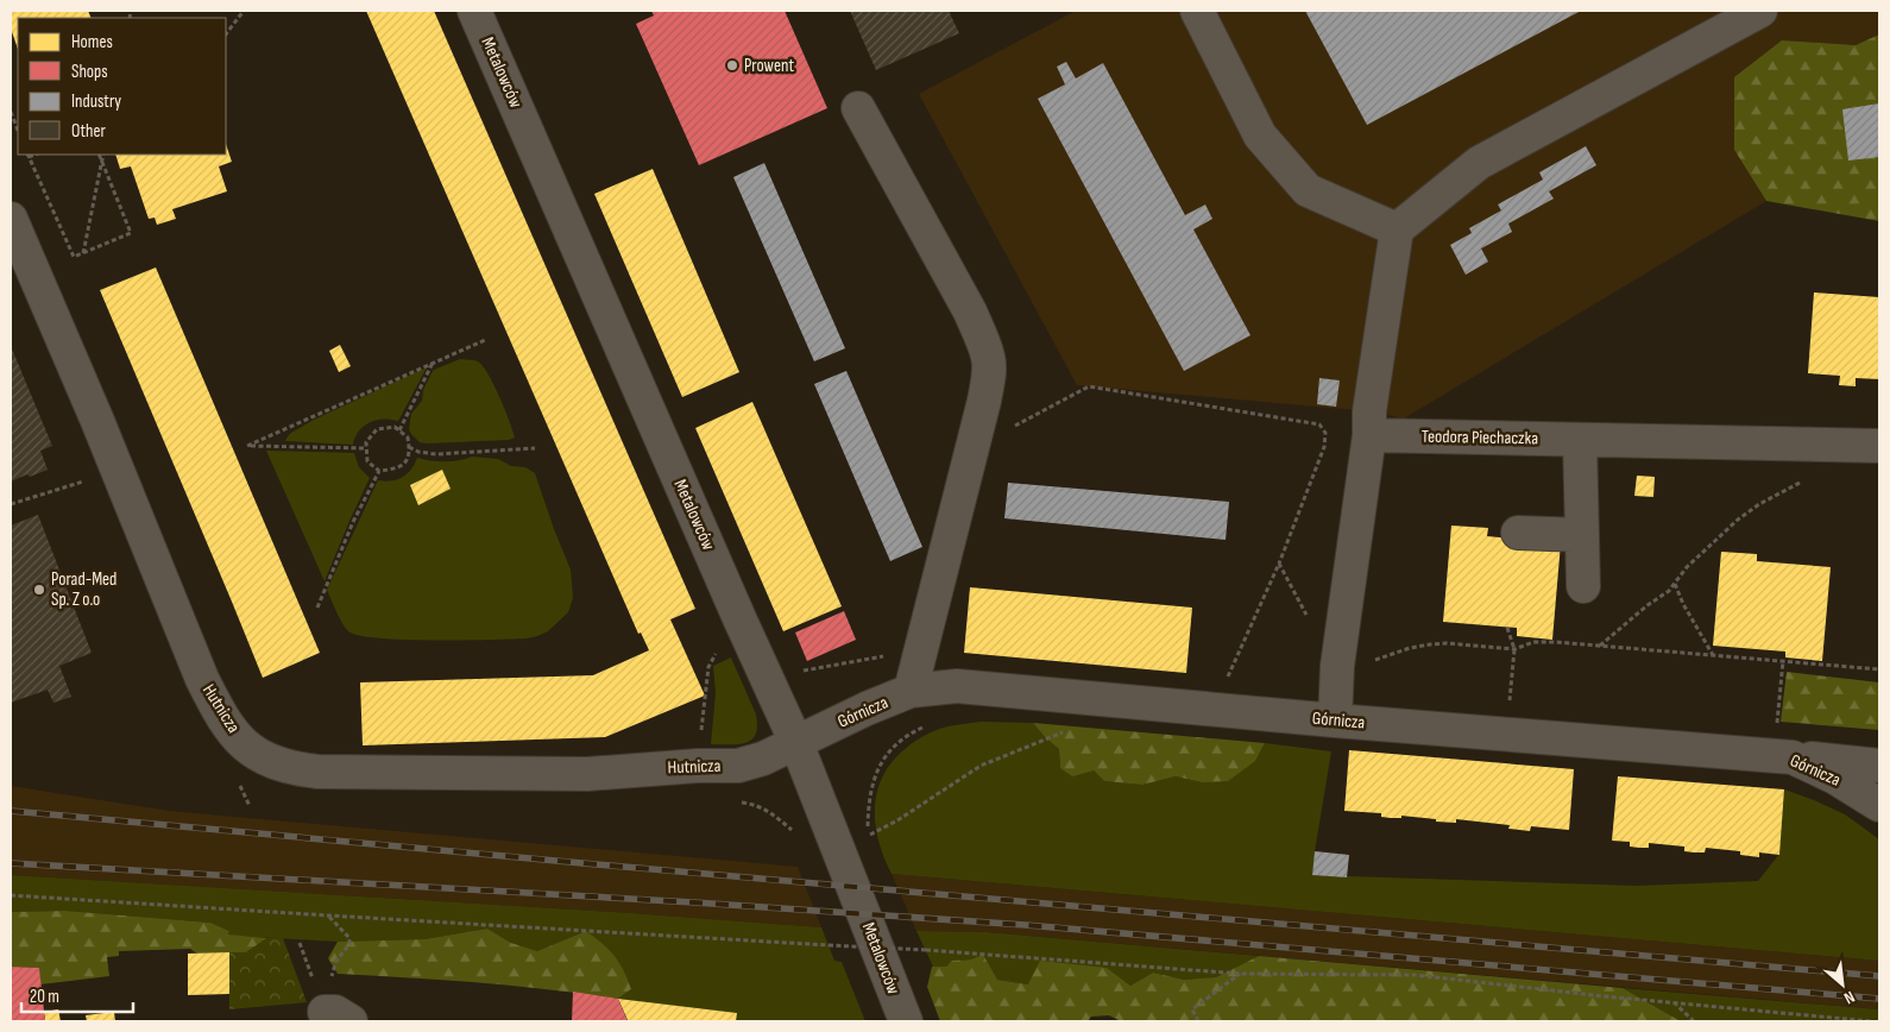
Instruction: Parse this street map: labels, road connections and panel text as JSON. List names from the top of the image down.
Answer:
{
  "streets": {
    "street": [
      "Metalowców",
      "Teodora Piechaczka",
      "Hutnicza",
      "Górnicza"
    ]
  },
  "crossings": [
    ["Metalowców", "Hutnicza"],
    ["Metalowców", "Górnicza"],
    ["Hutnicza", "Górnicza"]
  ],
  "places": ["Prowent", "Porad-Med Sp. Z o.o"],
  "legend": [
    "Homes",
    "Shops",
    "Industry",
    "Other"
  ],
  "scale_bar": "20 m",
  "north": "bottom right"
}
